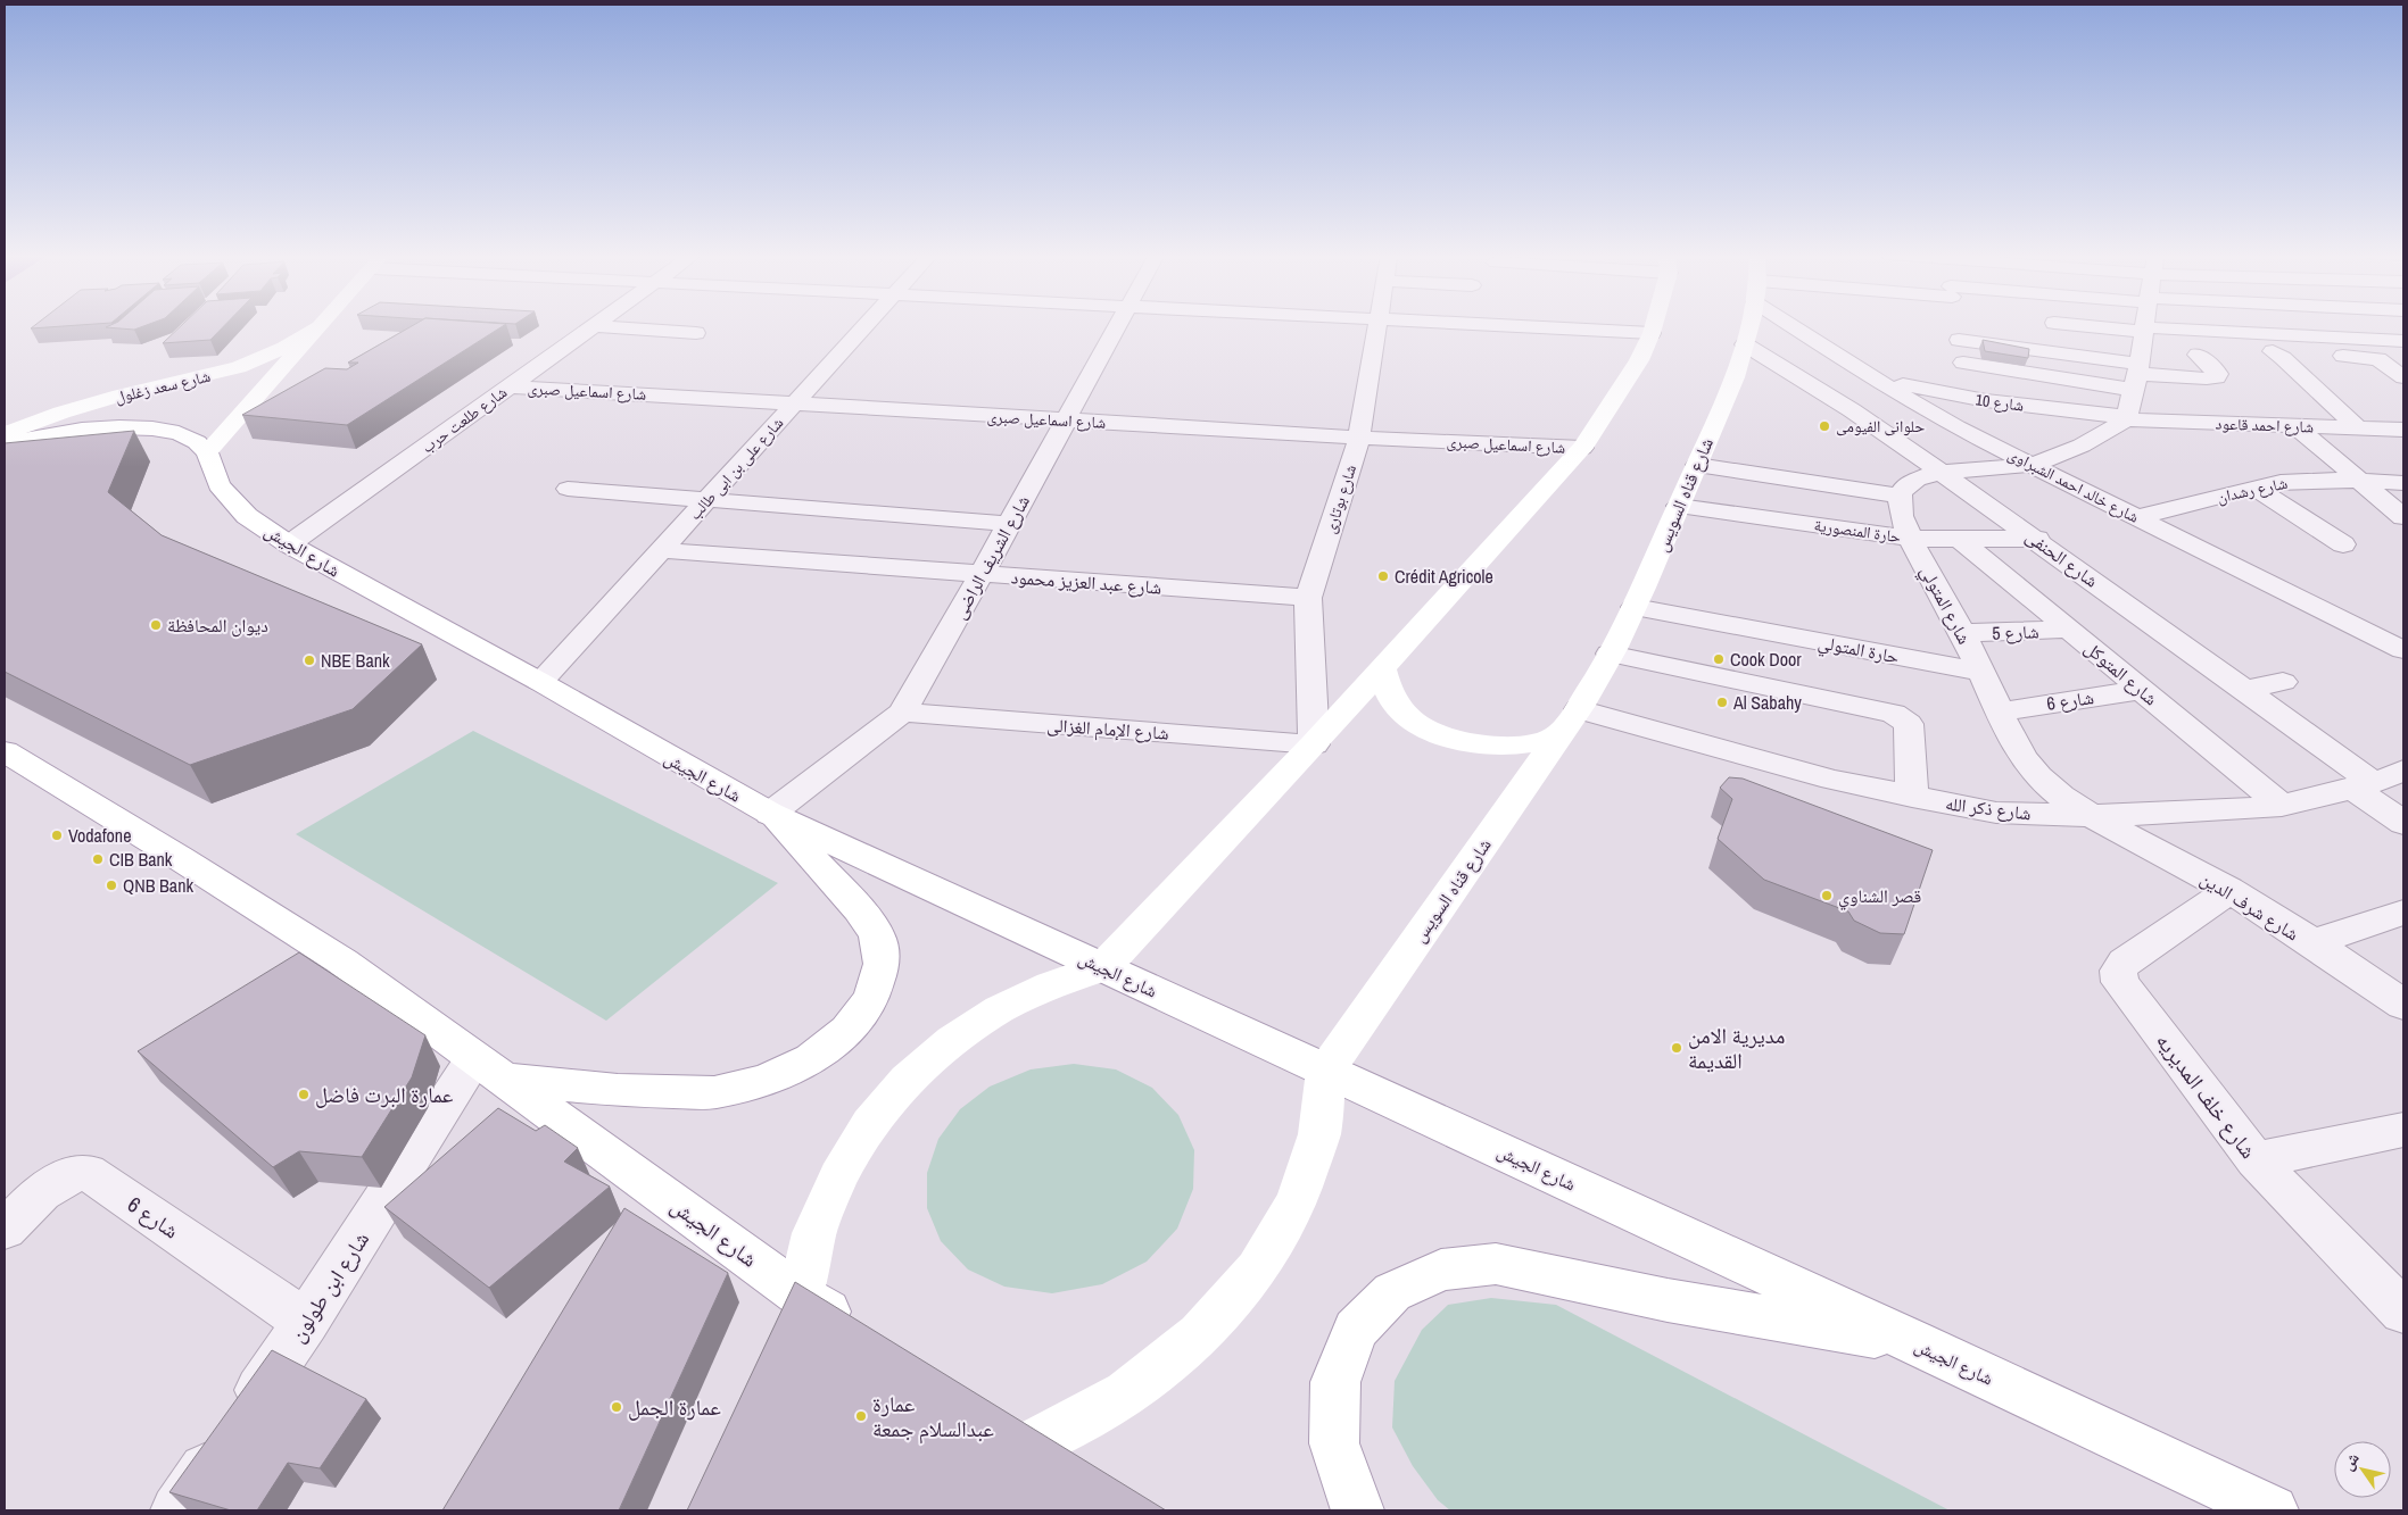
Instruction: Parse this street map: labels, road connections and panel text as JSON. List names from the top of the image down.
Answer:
{
  "streets": {
    "main road": ["شارع سعد زغلول", "شارع قناه السويس", "شارع الجيش"],
    "street": [
      "شارع اسماعيل صبرى",
      "شارع 10",
      "شارع طلعت حرب",
      "شارع احمد قاعود",
      "شارع على بن ابى طالب",
      "شارع خالد احمد الشبراوى",
      "شارع رشدان",
      "شارع بوتارى",
      "حارة المنصورية",
      "شارع الشريف الراضى",
      "شارع الحنفى",
      "شارع عبد العزيز محمود",
      "شارع المتولي",
      "شارع 5",
      "حارة المتولي",
      "شارع المتوكل",
      "شارع 6",
      "شارع الإمام الغزالى",
      "شارع ذكر الله",
      "شارع شرف الدين",
      "شارع خلف المديريه",
      "شارع ابن طولون"
    ]
  },
  "crossings": [
    ["شارع سعد زغلول", "شارع الجيش"],
    ["شارع اسماعيل صبرى", "شارع طلعت حرب"],
    ["شارع اسماعيل صبرى", "شارع على بن ابى طالب"],
    ["شارع اسماعيل صبرى", "شارع بوتارى"],
    ["شارع اسماعيل صبرى", "شارع الشريف الراضى"],
    ["شارع 10", "شارع احمد قاعود"],
    ["شارع 10", "شارع خالد احمد الشبراوى"],
    ["شارع طلعت حرب", "شارع الجيش"],
    ["شارع على بن ابى طالب", "شارع الجيش"],
    ["شارع على بن ابى طالب", "شارع عبد العزيز محمود"],
    ["شارع خالد احمد الشبراوى", "شارع رشدان"],
    ["شارع قناه السويس", "حارة المنصورية"],
    ["شارع قناه السويس", "شارع الجيش"],
    ["شارع قناه السويس", "شارع الحنفى"],
    ["شارع قناه السويس", "حارة المتولي"],
    ["شارع قناه السويس", "شارع ذكر الله"],
    ["شارع بوتارى", "شارع عبد العزيز محمود"],
    ["شارع بوتارى", "شارع الإمام الغزالى"],
    ["حارة المنصورية", "شارع الحنفى"],
    ["حارة المنصورية", "شارع المتولي"],
    ["حارة المنصورية", "شارع المتوكل"],
    ["شارع الجيش", "شارع الشريف الراضى"],
    ["شارع الجيش", "شارع ابن طولون"],
    ["شارع الشريف الراضى", "شارع عبد العزيز محمود"],
    ["شارع الشريف الراضى", "شارع الإمام الغزالى"],
    ["شارع الحنفى", "شارع ذكر الله"],
    ["شارع المتولي", "شارع 5"],
    ["شارع المتولي", "حارة المتولي"],
    ["شارع المتولي", "شارع 6"],
    ["شارع المتولي", "شارع ذكر الله"],
    ["شارع المتولي", "شارع شرف الدين"],
    ["شارع 5", "شارع المتوكل"],
    ["شارع المتوكل", "شارع 6"],
    ["شارع المتوكل", "شارع ذكر الله"],
    ["شارع 6", "شارع ابن طولون"],
    ["شارع ذكر الله", "شارع شرف الدين"],
    ["شارع شرف الدين", "شارع خلف المديريه"]
  ],
  "places": [
    "حلوانى الفيومى",
    "Crédit Agricole",
    "ديوان المحافظة",
    "Cook Door",
    "NBE Bank",
    "Al Sabahy",
    "Vodafone",
    "CIB Bank",
    "QNB Bank",
    "قصر الشناوي",
    "مديرية الامن القديمة",
    "عمارة البرت فاضل",
    "عمارة الجمل",
    "عمارة عبدالسلام جمعة"
  ],
  "north": "top left"
}
